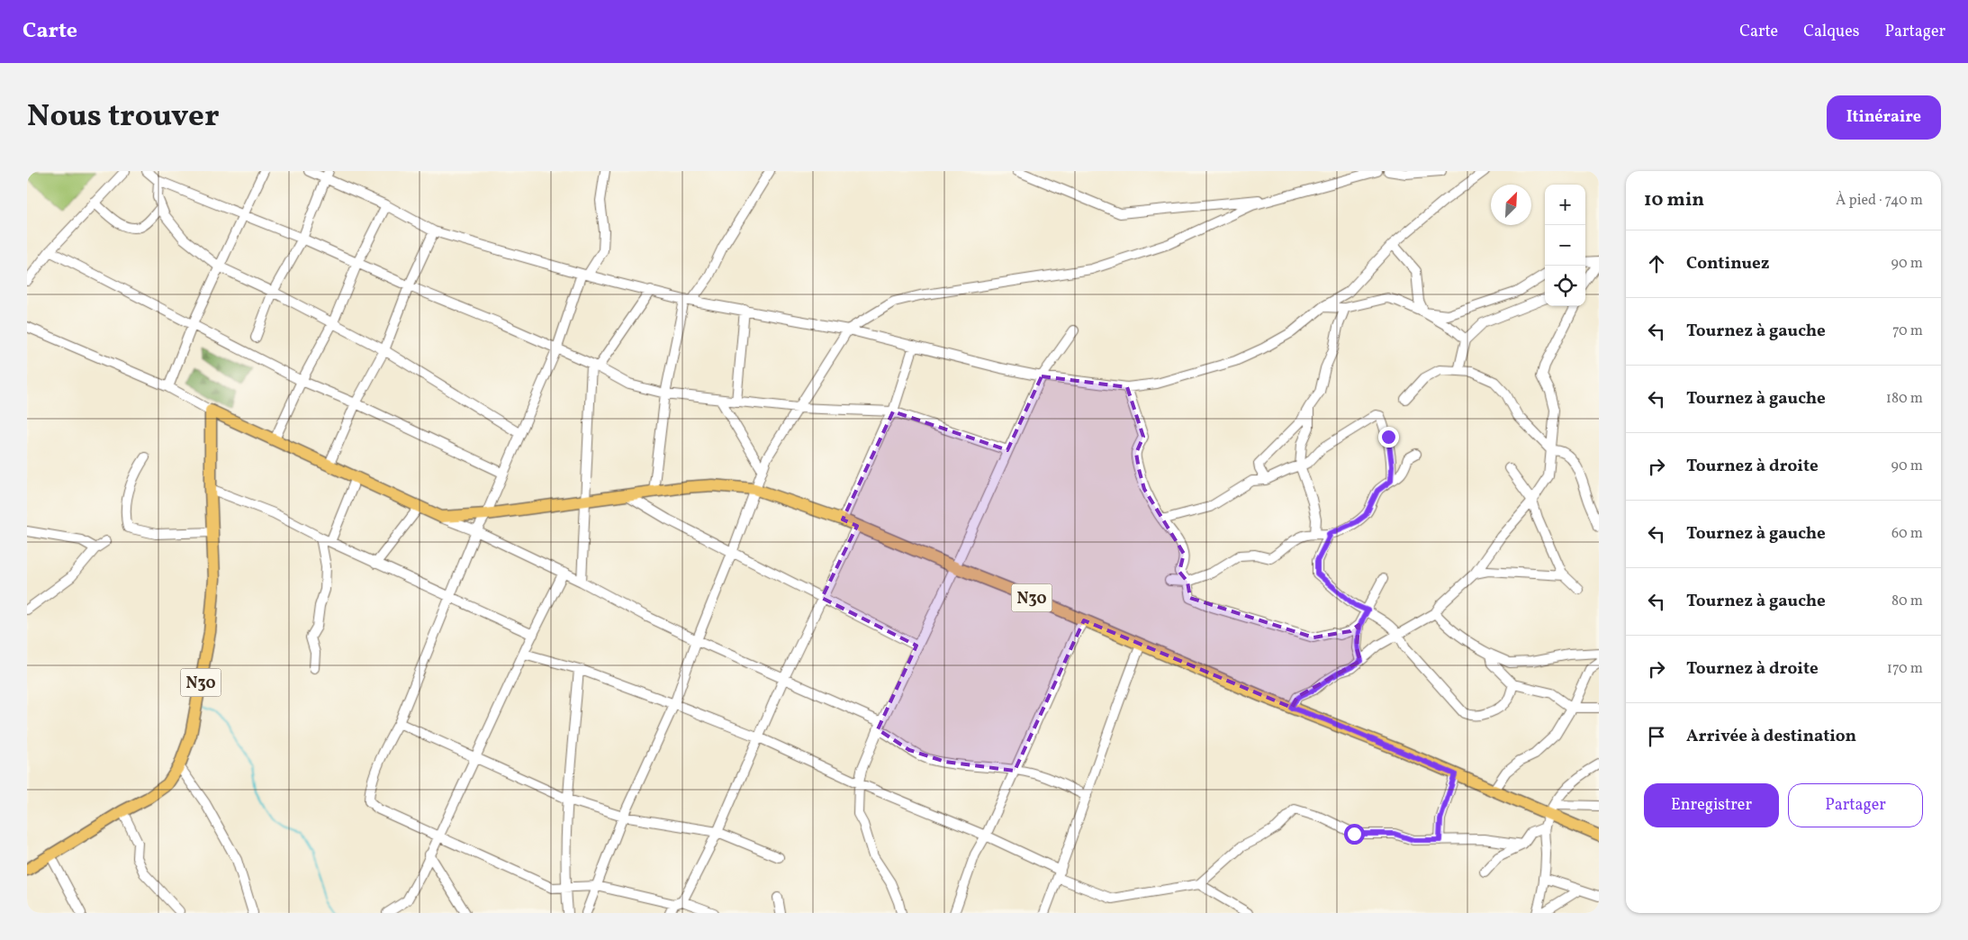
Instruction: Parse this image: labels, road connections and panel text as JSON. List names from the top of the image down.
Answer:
{
  "streets": {
    "main road": ["N30"]
  },
  "north": "top right",
  "page": {
    "header": "Carte",
    "nav": ["Carte", "Calques", "Partager"],
    "title": "Nous trouver",
    "buttons": [
      "Itinéraire",
      ["Enregistrer", "Partager"]
    ],
    "heading": ["10 min", "À pied · 740 m"],
    "map_buttons": ["+", "−"],
    "list": [
      ["Continuez", "90 m"],
      ["Tournez à gauche", "70 m"],
      ["Tournez à gauche", "180 m"],
      ["Tournez à droite", "90 m"],
      ["Tournez à gauche", "60 m"],
      ["Tournez à gauche", "80 m"],
      ["Tournez à droite", "170 m"],
      "Arrivée à destination"
    ]
  }
}
